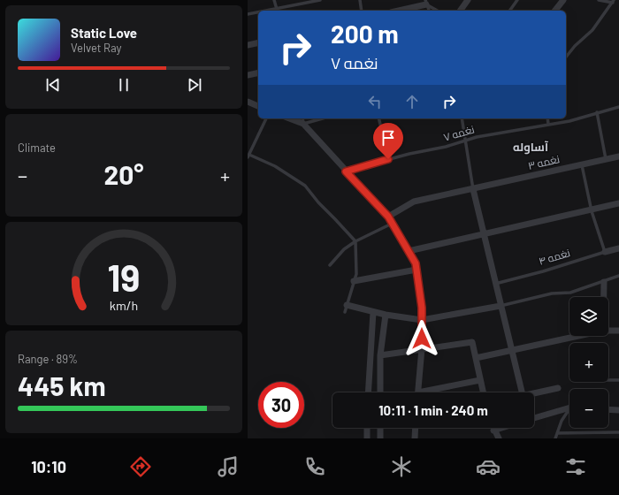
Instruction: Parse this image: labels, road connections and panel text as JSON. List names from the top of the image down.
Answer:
{
  "streets": {
    "street": ["نغمه ۳", "نغمه ۴"],
    "lane": ["نغمه ۷"]
  },
  "districts": ["آساوله"],
  "page": {
    "turn": ["200 m", "نغمه ۷"],
    "song": ["Static Love", "Velvet Ray"],
    "tile": [
      "Climate",
      ["Range · 89%", "445 km"]
    ],
    "heat": ["−", "20°", "+"],
    "map_buttons": ["+", "−"],
    "limit": "30",
    "trip": "10:11 · 1 min · 240 m",
    "tabs": "10:10",
    "gauge": ["19", "km/h"]
  }
}
